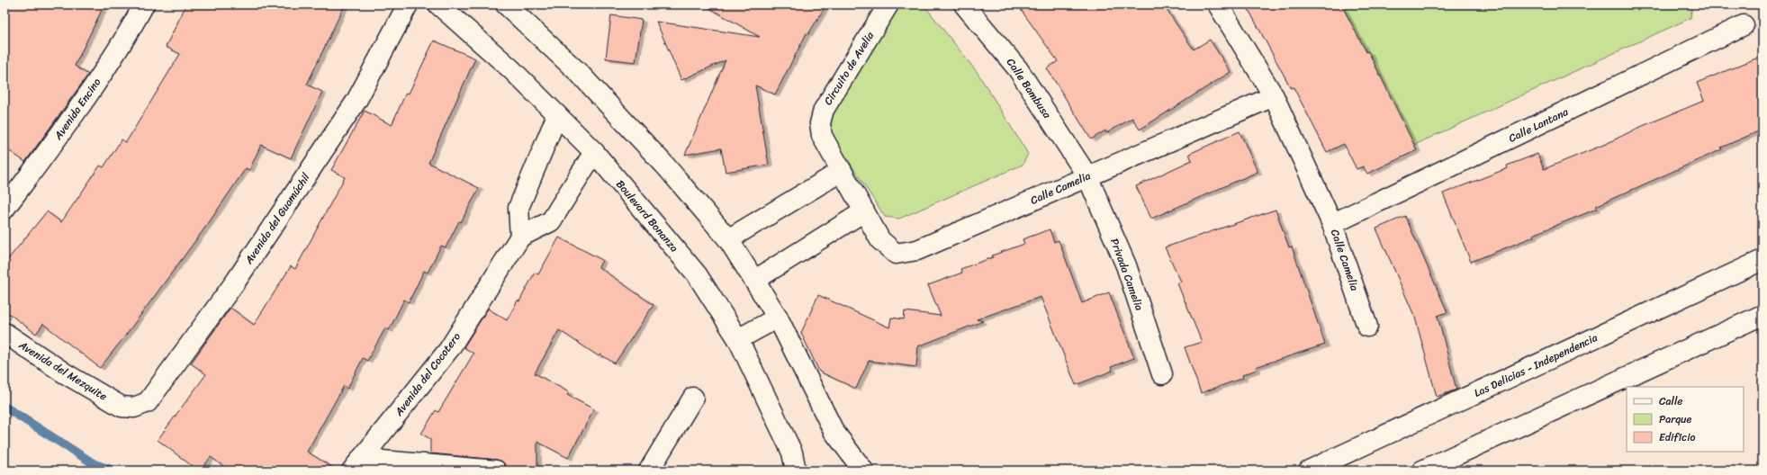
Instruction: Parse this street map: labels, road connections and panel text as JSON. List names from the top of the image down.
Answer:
{
  "streets": {
    "street": [
      "Circuito de Avelia",
      "Calle Bambusa",
      "Avenida Encino",
      "Calle Lantana",
      "Calle Camelia",
      "Boulevard Bonanza",
      "Avenida del Guamúchil",
      "Privada Camelia",
      "Las Delicias - Independencia",
      "Avenida del Mezquite",
      "Avenida del Cocotero"
    ]
  },
  "crossings": [
    ["Circuito de Avelia", "Calle Camelia"],
    ["Calle Bambusa", "Calle Camelia"],
    ["Calle Bambusa", "Privada Camelia"],
    ["Calle Lantana", "Calle Camelia"],
    ["Calle Camelia", "Privada Camelia"],
    ["Avenida del Guamúchil", "Avenida del Mezquite"]
  ],
  "legend": ["Calle", "Parque", "Edificio"]
}
